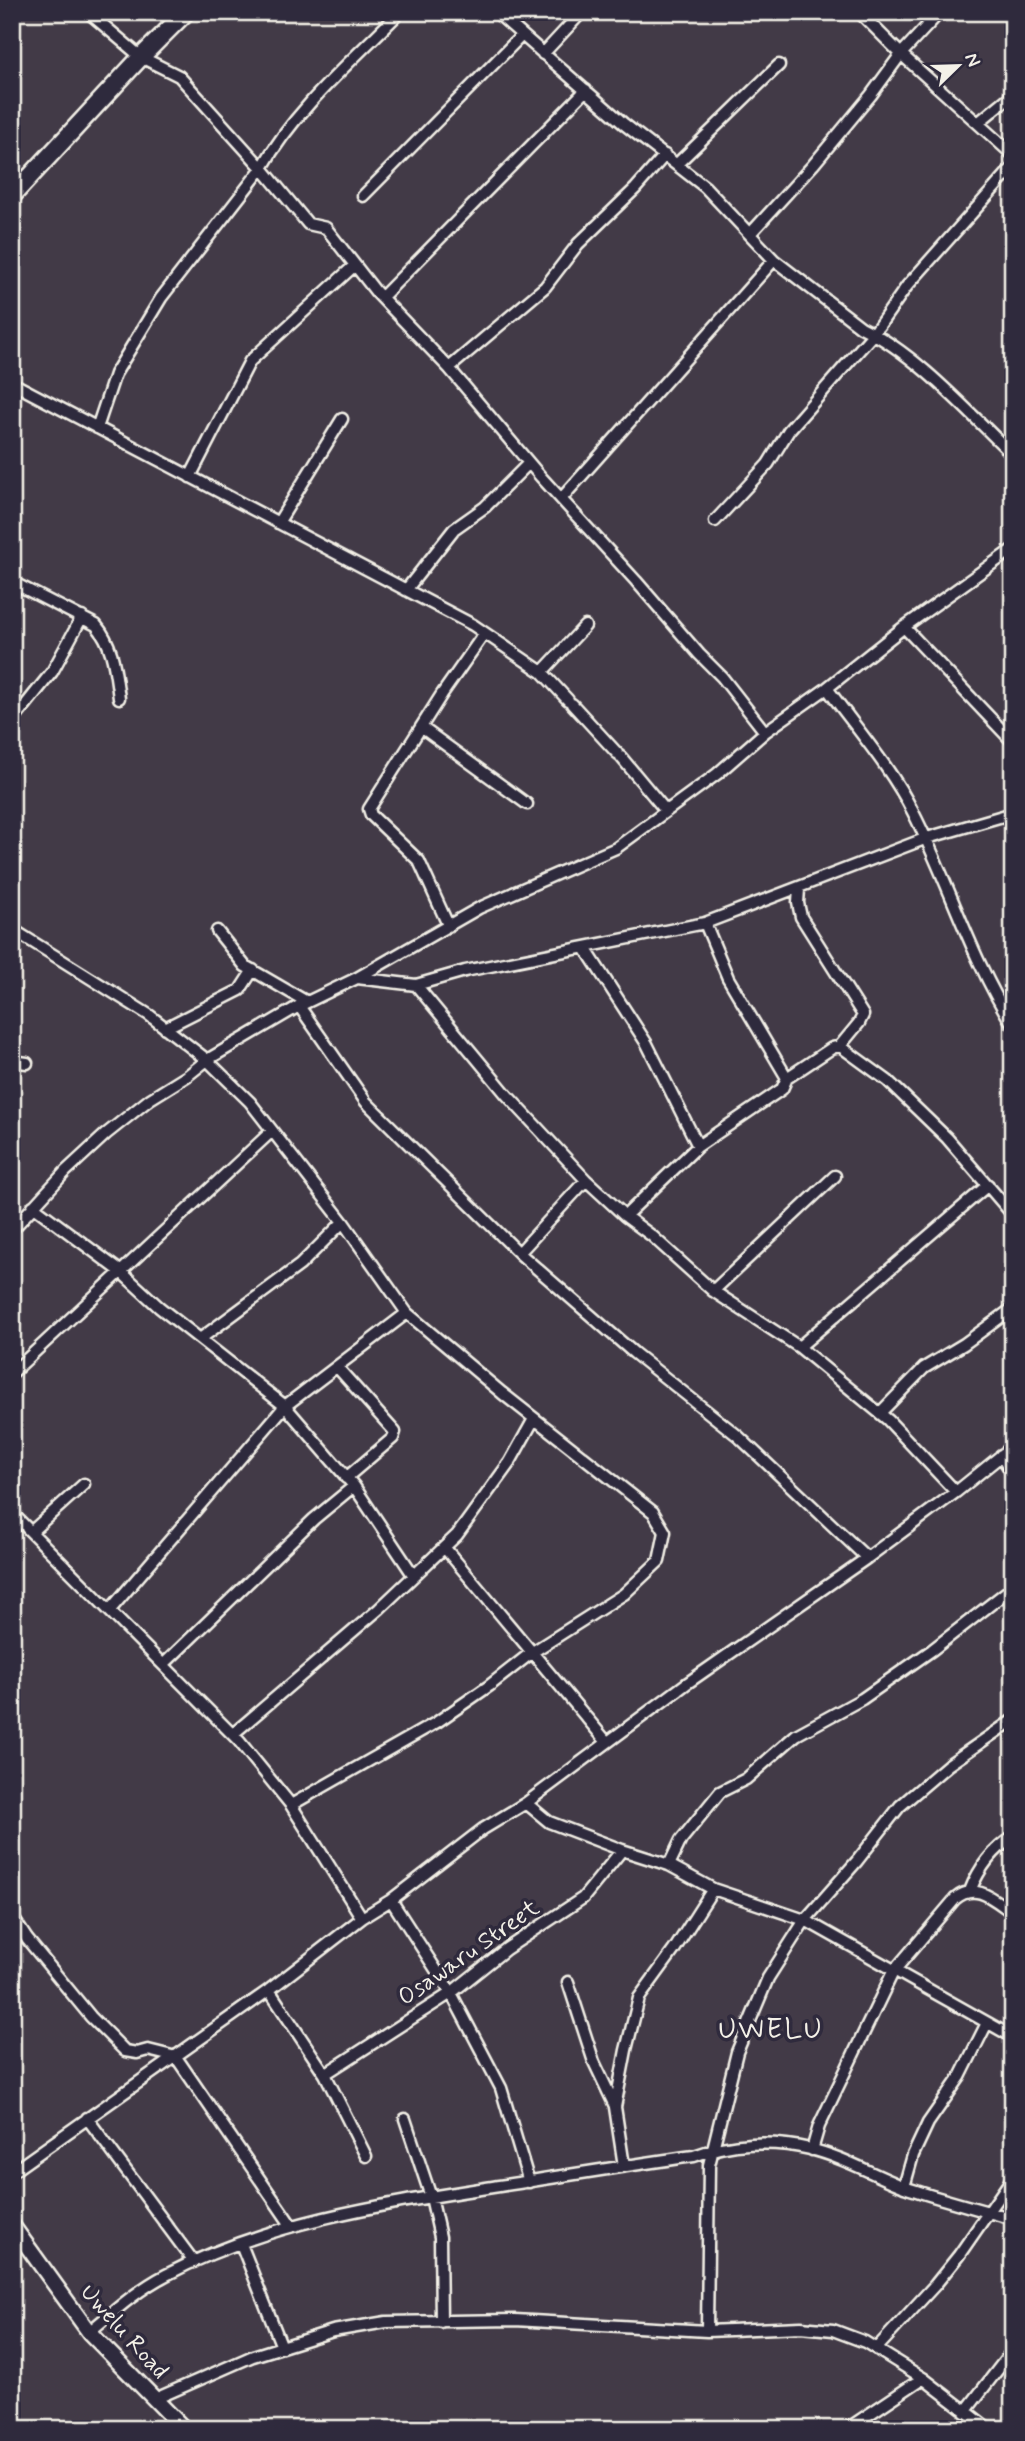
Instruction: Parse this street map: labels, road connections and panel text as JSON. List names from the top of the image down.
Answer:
{
  "streets": {
    "street": ["Osawaru Street", "Uwelu Road"]
  },
  "districts": ["UWELU"],
  "north": "top right"
}
